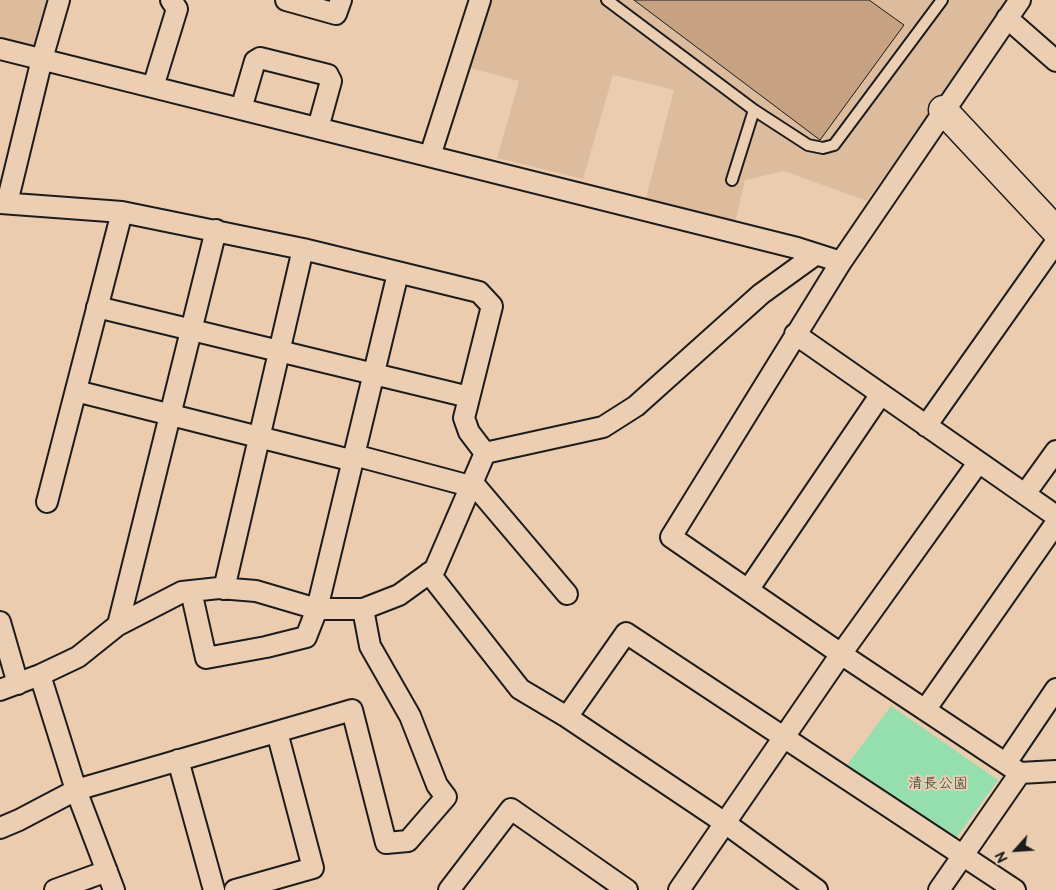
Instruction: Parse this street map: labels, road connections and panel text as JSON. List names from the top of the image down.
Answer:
{
  "parks": ["清長公園"],
  "north": "bottom left"
}
